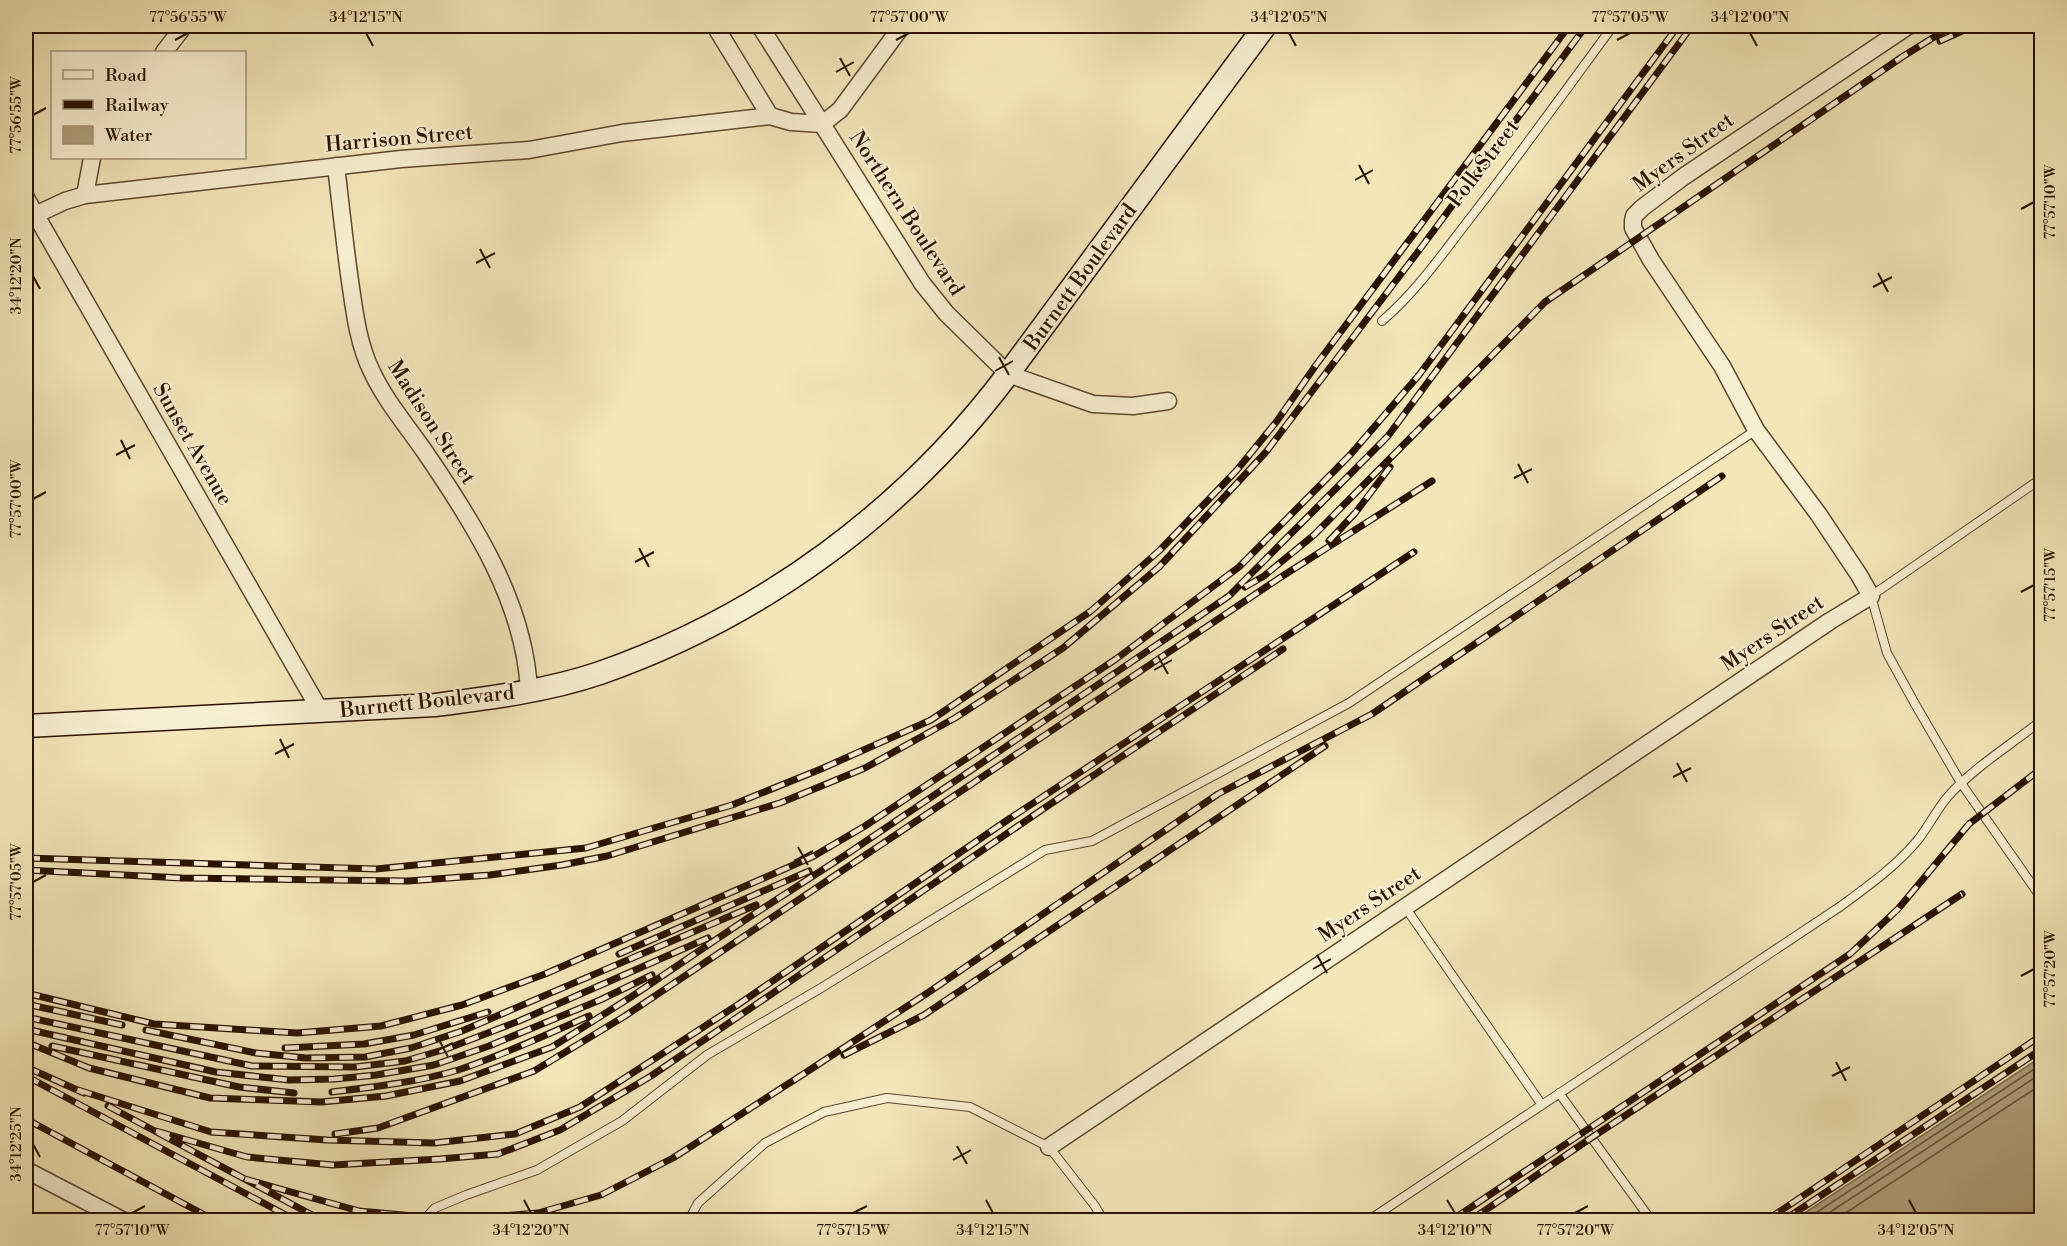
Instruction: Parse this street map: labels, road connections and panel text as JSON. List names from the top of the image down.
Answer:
{
  "streets": {
    "main road": ["Burnett Boulevard"],
    "street": [
      "Harrison Street",
      "Myers Street",
      "Northern Boulevard",
      "Madison Street",
      "Sunset Avenue"
    ],
    "lane": ["Polk Street"]
  },
  "crossings": [
    ["Harrison Street", "Northern Boulevard"],
    ["Harrison Street", "Madison Street"],
    ["Harrison Street", "Sunset Avenue"],
    ["Northern Boulevard", "Burnett Boulevard"],
    ["Burnett Boulevard", "Madison Street"],
    ["Burnett Boulevard", "Sunset Avenue"]
  ],
  "legend": ["Road", "Railway", "Water"],
  "coordinates": [
    "77°56'55\"W",
    "34°12'15\"N",
    "77°57'00\"W",
    "34°12'05\"N",
    "77°57'05\"W",
    "34°12'00\"N",
    "77°57'10\"W",
    "34°12'20\"N",
    "77°57'15\"W",
    "77°57'20\"W",
    "34°12'25\"N",
    "34°12'10\"N"
  ]
}
